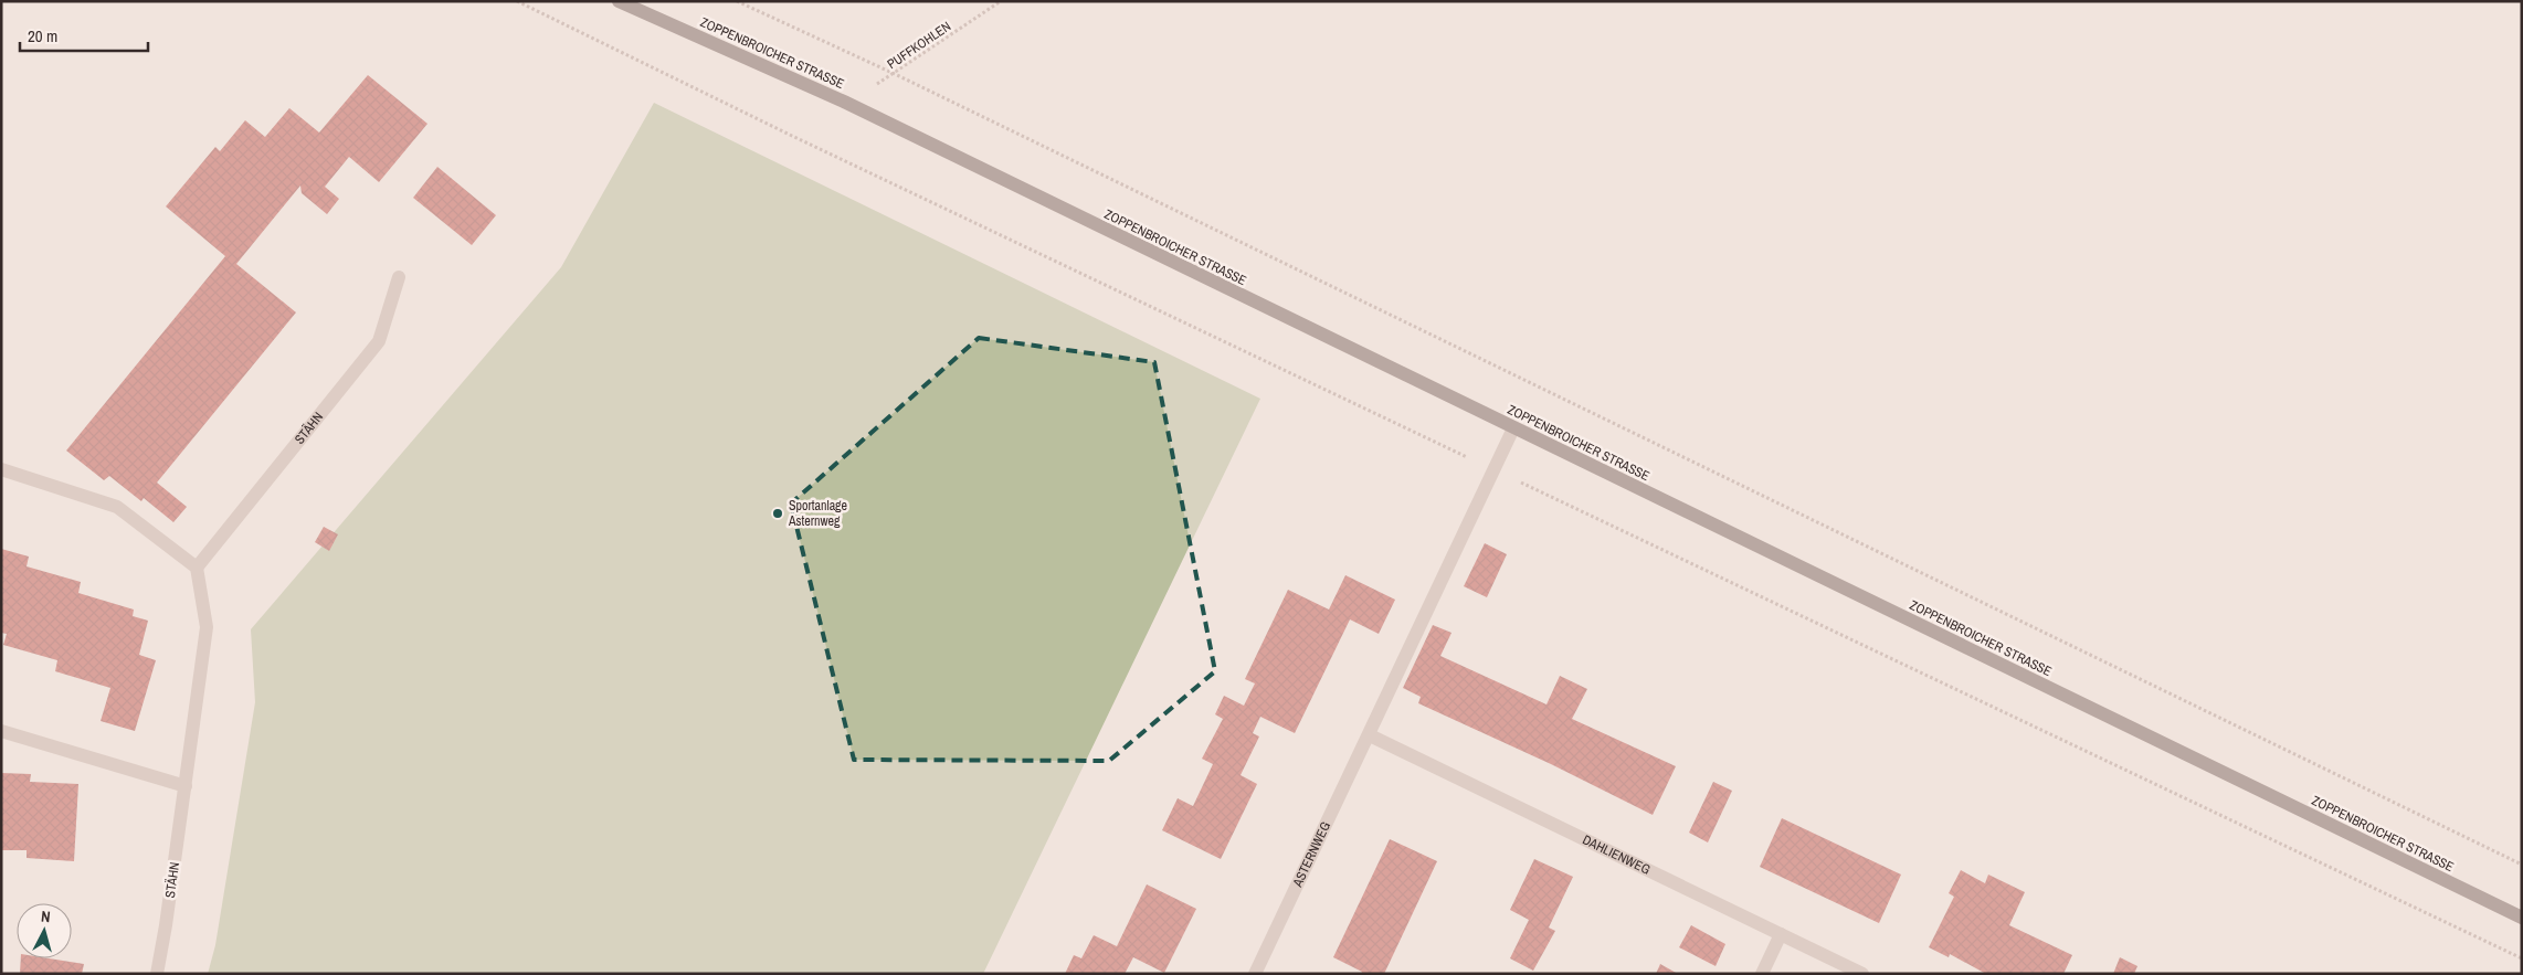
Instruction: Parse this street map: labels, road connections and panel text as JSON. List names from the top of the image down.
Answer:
{
  "streets": {
    "main road": ["ZOPPENBROICHER STRASSE"],
    "street": ["STÄHN", "DAHLIENWEG", "ASTERNWEG"],
    "path": ["PUFFKOHLEN"]
  },
  "crossings": [
    ["PUFFKOHLEN", "ZOPPENBROICHER STRASSE"],
    ["ZOPPENBROICHER STRASSE", "ASTERNWEG"],
    ["DAHLIENWEG", "ASTERNWEG"]
  ],
  "places": ["Sportanlage Asternweg"],
  "scale_bar": "20 m",
  "north": "top"
}
